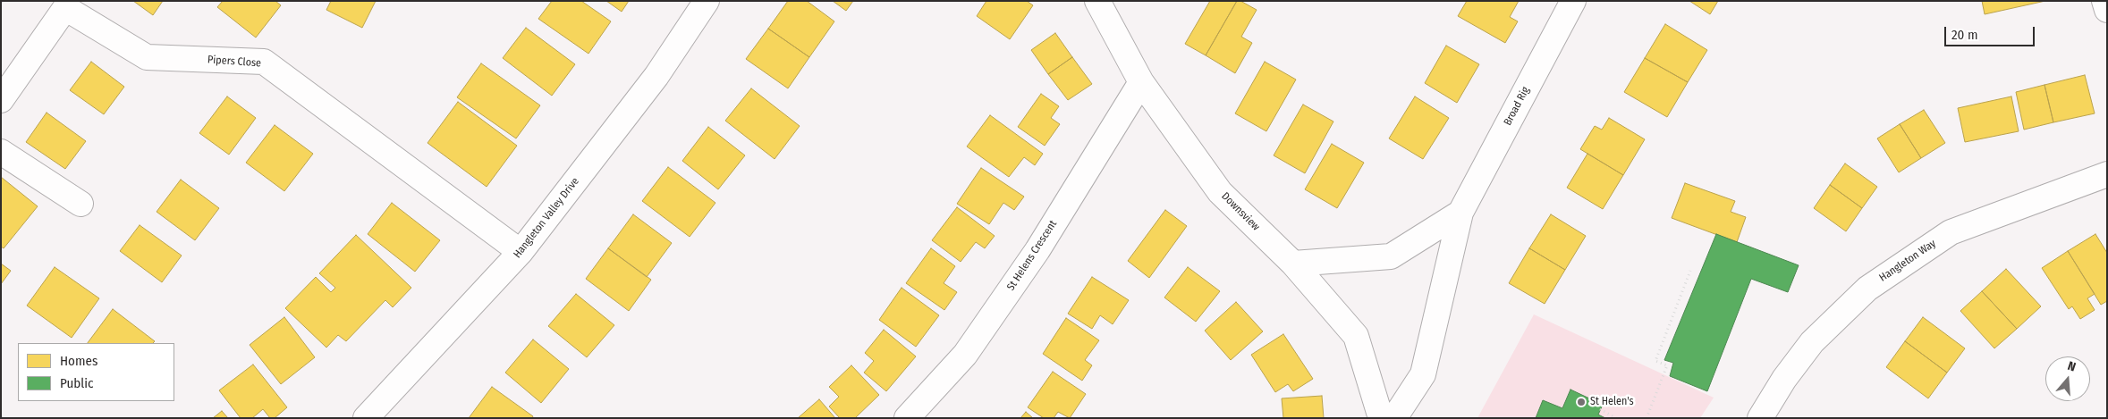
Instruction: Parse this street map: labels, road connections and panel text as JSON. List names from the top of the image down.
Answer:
{
  "streets": {
    "street": [
      "Pipers Close",
      "Broad Rig",
      "Downsview",
      "Hangleton Valley Drive",
      "St Helens Crescent",
      "Hangleton Way"
    ]
  },
  "crossings": [
    ["Pipers Close", "Hangleton Valley Drive"],
    ["Broad Rig", "Downsview"],
    ["Downsview", "St Helens Crescent"]
  ],
  "places": ["St Helen's"],
  "legend": ["Homes", "Public"],
  "scale_bar": "20 m",
  "north": "top"
}
